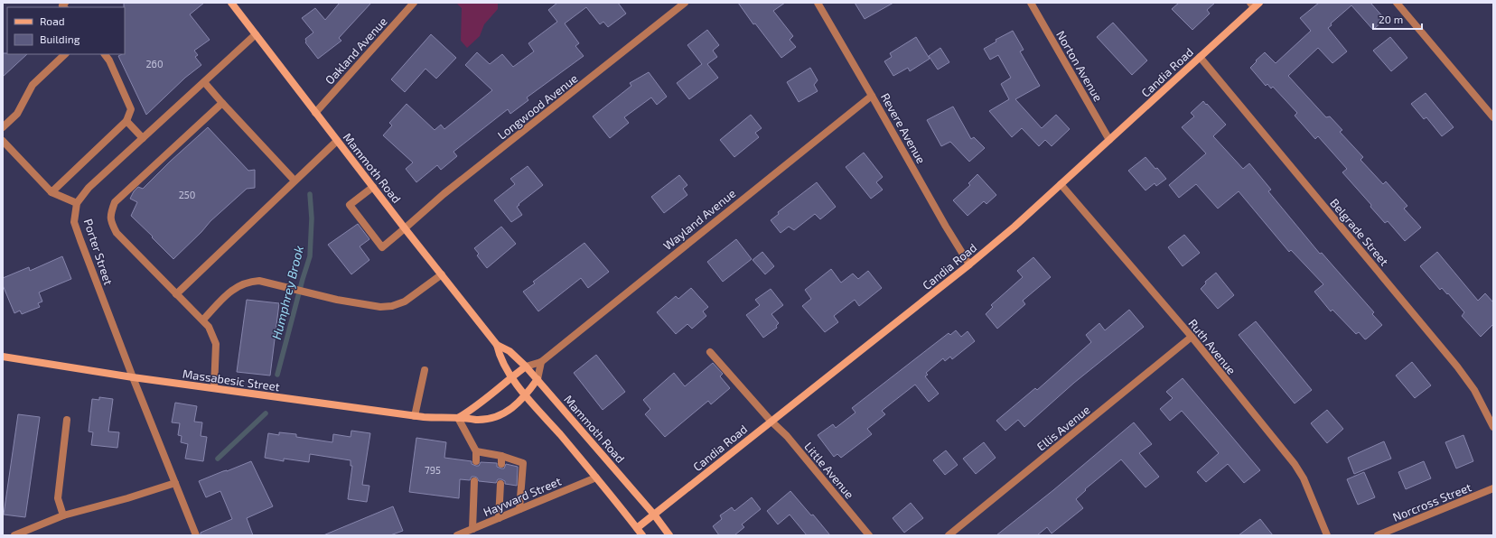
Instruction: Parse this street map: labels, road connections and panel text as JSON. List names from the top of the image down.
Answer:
{
  "streets": {
    "main road": ["Candia Road", "Mammoth Road", "Massabesic Street"],
    "street": [
      "Oakland Avenue",
      "Norton Avenue",
      "Longwood Avenue",
      "Revere Avenue",
      "Wayland Avenue",
      "Belgrade Street",
      "Porter Street",
      "Ruth Avenue",
      "Ellis Avenue",
      "Little Avenue",
      "Hayward Street",
      "Norcross Street"
    ]
  },
  "crossings": [
    ["Oakland Avenue", "Mammoth Road"],
    ["Norton Avenue", "Candia Road"],
    ["Candia Road", "Revere Avenue"],
    ["Candia Road", "Mammoth Road"],
    ["Candia Road", "Belgrade Street"],
    ["Candia Road", "Ruth Avenue"],
    ["Candia Road", "Little Avenue"],
    ["Longwood Avenue", "Mammoth Road"],
    ["Revere Avenue", "Wayland Avenue"],
    ["Mammoth Road", "Wayland Avenue"],
    ["Mammoth Road", "Porter Street"],
    ["Mammoth Road", "Massabesic Street"],
    ["Mammoth Road", "Hayward Street"],
    ["Wayland Avenue", "Massabesic Street"],
    ["Porter Street", "Massabesic Street"],
    ["Ruth Avenue", "Ellis Avenue"]
  ],
  "water": ["Humphrey Brook"],
  "house_numbers": ["260", "250", "795"],
  "legend": ["Road", "Building"],
  "scale_bar": "20 m"
}
